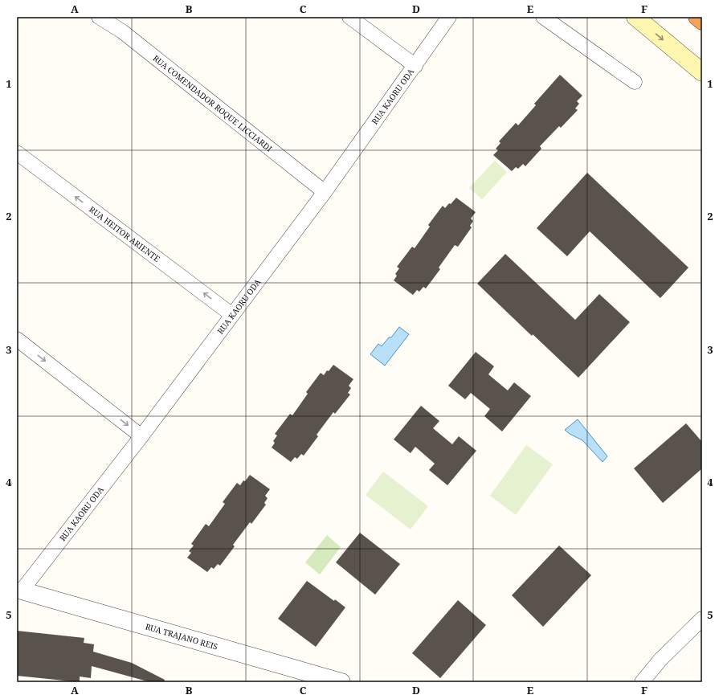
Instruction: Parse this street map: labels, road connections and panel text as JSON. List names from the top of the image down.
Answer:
{
  "streets": {
    "street": [
      "RUA KAORU ODA",
      "RUA COMENDADOR ROQUE LICCIARDI",
      "RUA HEITOR ARIENTE",
      "RUA TRAJANO REIS"
    ]
  },
  "crossings": [
    ["RUA KAORU ODA", "RUA COMENDADOR ROQUE LICCIARDI"],
    ["RUA KAORU ODA", "RUA HEITOR ARIENTE"],
    ["RUA KAORU ODA", "RUA TRAJANO REIS"]
  ],
  "one_way": ["RUA HEITOR ARIENTE"],
  "grid": {
    "columns": [
      "A",
      "B",
      "C",
      "D",
      "E",
      "F"
    ],
    "rows": [
      "1",
      "2",
      "3",
      "4",
      "5"
    ]
  }
}
